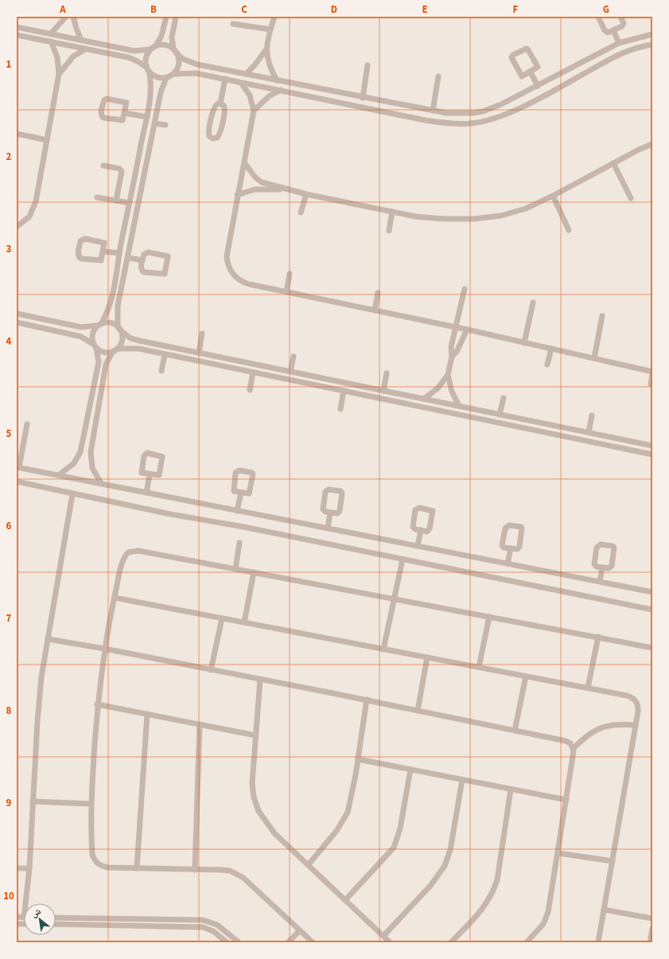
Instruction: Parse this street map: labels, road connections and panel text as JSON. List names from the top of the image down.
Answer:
{
  "north": "top left",
  "grid": {
    "columns": [
      "A",
      "B",
      "C",
      "D",
      "E",
      "F",
      "G"
    ],
    "rows": [
      "1",
      "2",
      "3",
      "4",
      "5",
      "6",
      "7",
      "8",
      "9",
      "10"
    ]
  }
}
